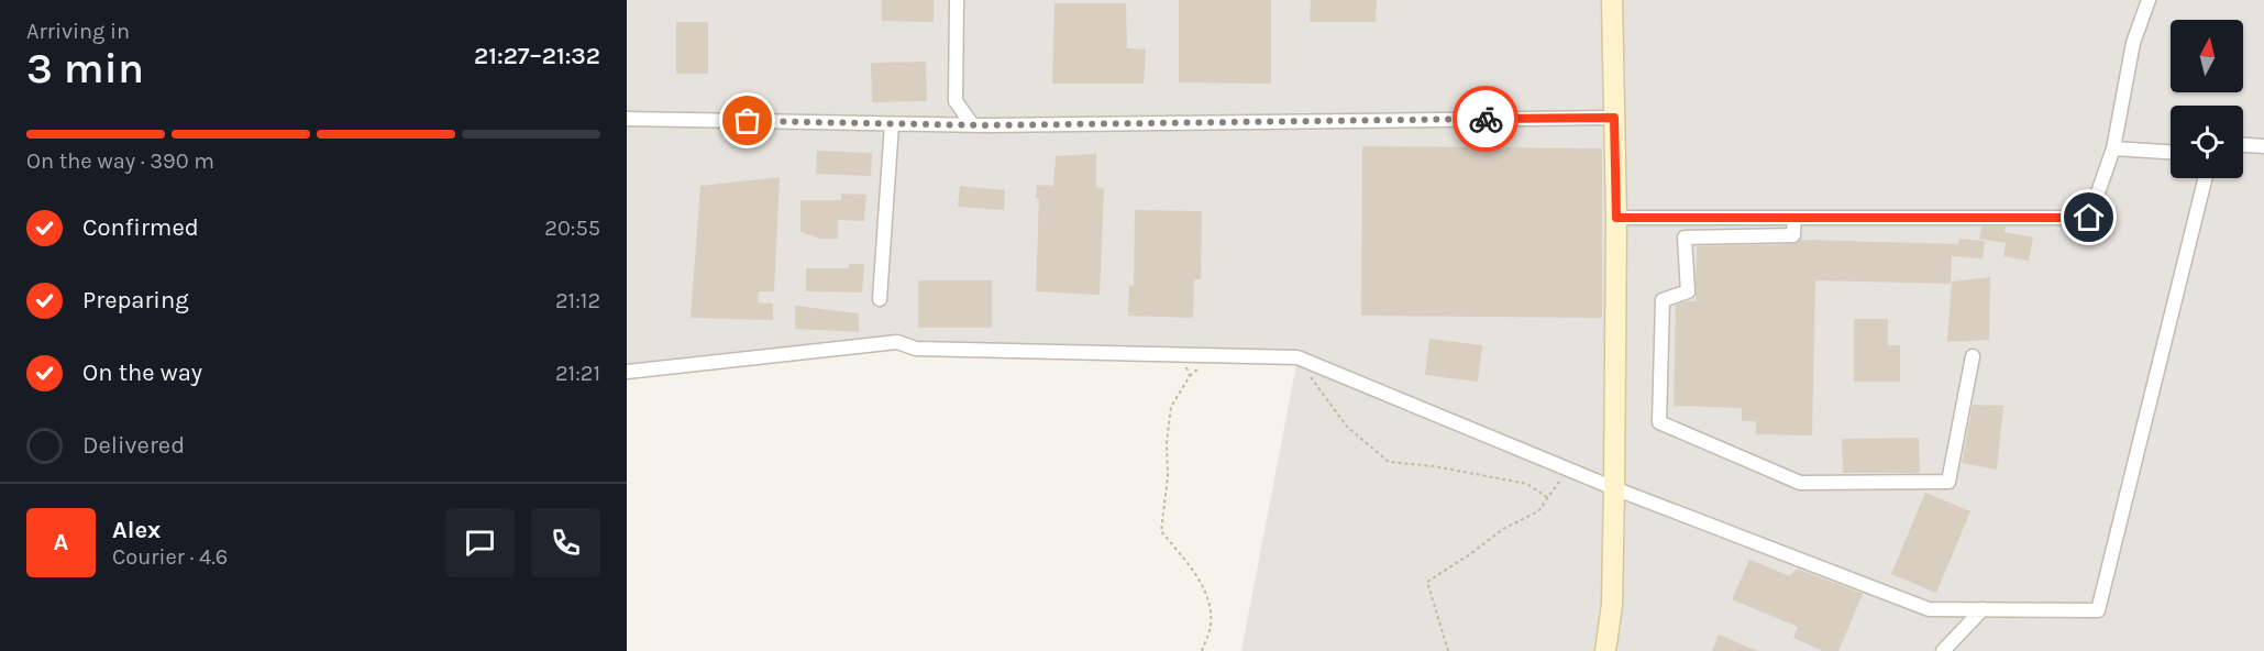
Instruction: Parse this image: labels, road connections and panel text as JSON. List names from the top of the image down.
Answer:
{
  "north": "top",
  "page": {
    "heading": ["3 min", "Arriving in", "21:27–21:32"],
    "panel": ["Alex", "Courier · 4.6"],
    "bar": "On the way · 390 m",
    "list": [
      ["Confirmed", "20:55"],
      ["Preparing", "21:12"],
      ["On the way", "21:21"],
      "Delivered"
    ],
    "round": "A"
  }
}
